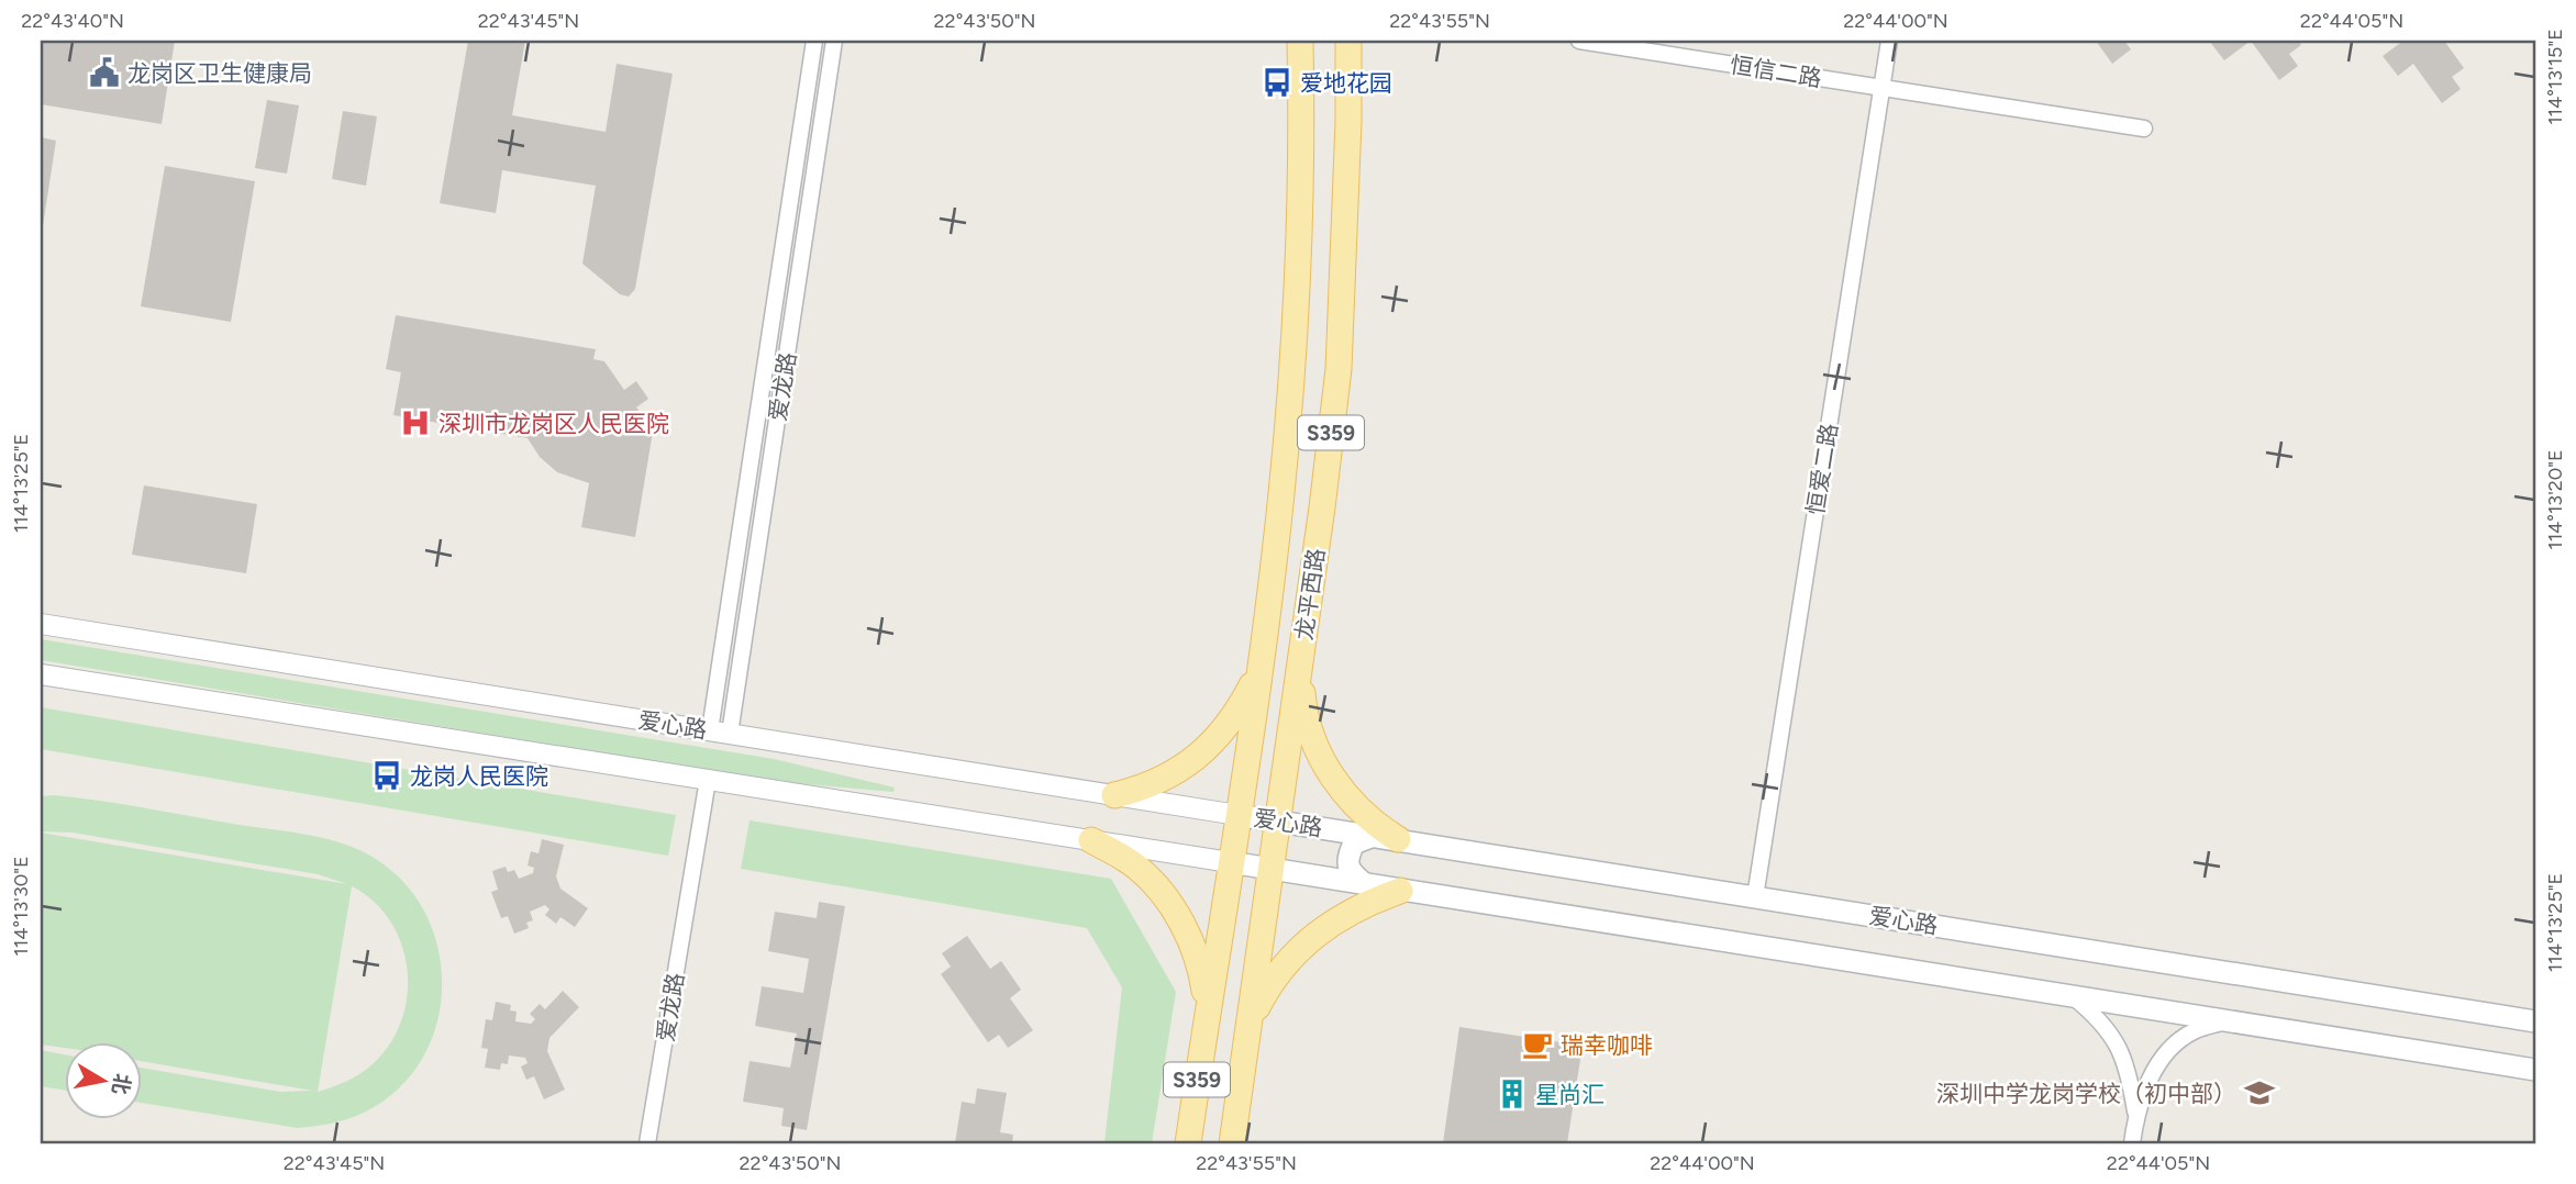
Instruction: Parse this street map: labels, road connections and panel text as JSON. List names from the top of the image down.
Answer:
{
  "streets": {
    "main road": ["S359", "龙平西路", "爱心路"],
    "street": ["恒信二路", "爱龙路", "恒爱二路"]
  },
  "crossings": [
    ["恒信二路", "恒爱二路"],
    ["爱龙路", "爱心路"],
    ["恒爱二路", "爱心路"],
    ["龙平西路", "爱心路"]
  ],
  "places": {
    "public building": ["龙岗区卫生健康局"],
    "bus stop": ["爱地花园", "龙岗人民医院"],
    "hospital": ["深圳市龙岗区人民医院"],
    "cafe": ["瑞幸咖啡"],
    "school or university": ["深圳中学龙岗学校（初中部）"],
    "building": ["星尚汇"]
  },
  "north": "right",
  "coordinates": [
    "22°43'40\"N",
    "22°43'45\"N",
    "22°43'50\"N",
    "22°43'55\"N",
    "22°44'00\"N",
    "22°44'05\"N",
    "114°13'15\"E",
    "114°13'25\"E",
    "114°13'20\"E",
    "114°13'30\"E"
  ]
}
